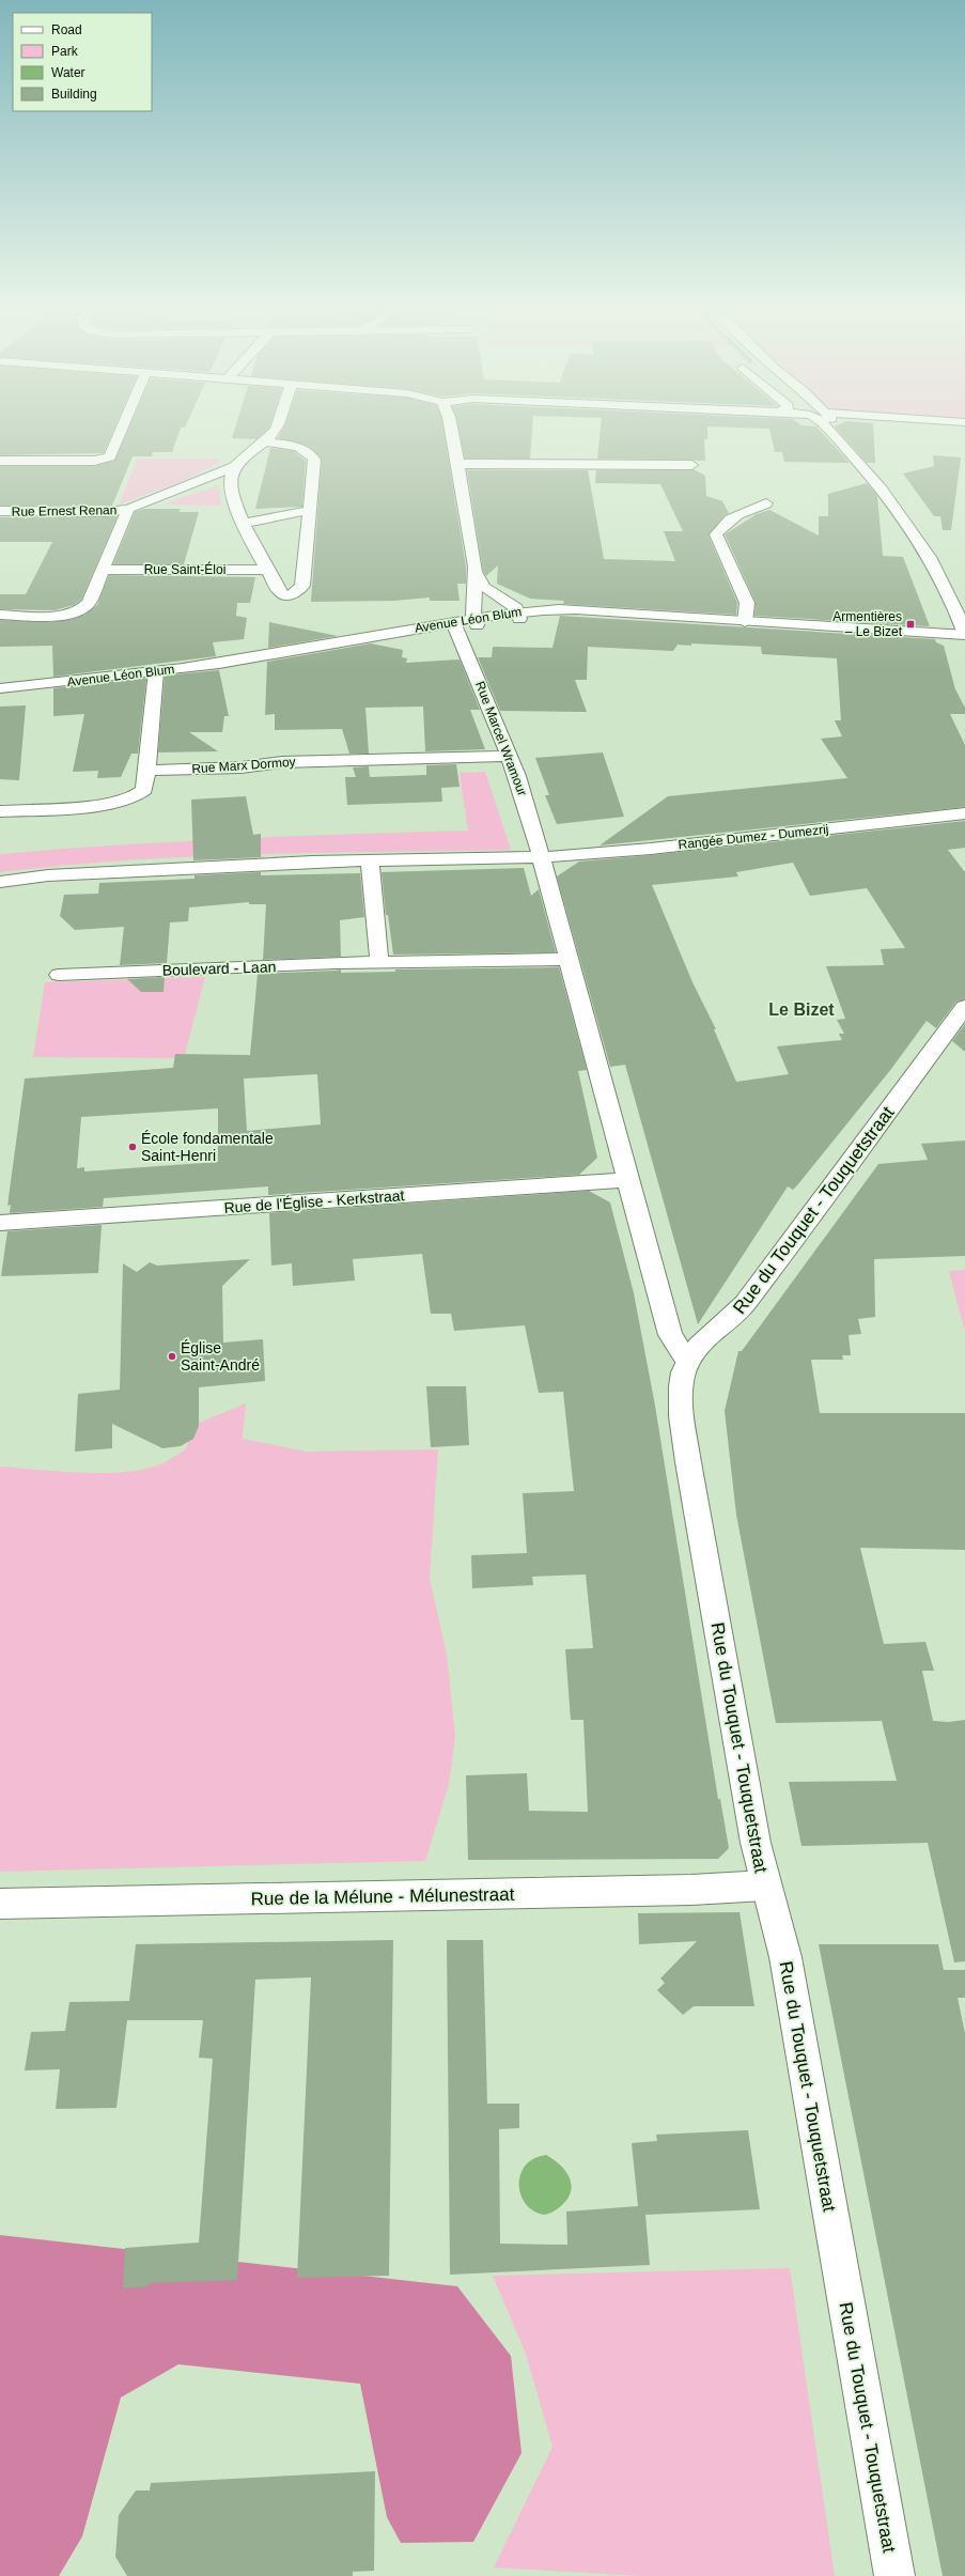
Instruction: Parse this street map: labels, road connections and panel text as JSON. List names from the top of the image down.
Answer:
{
  "streets": {
    "street": [
      "Rue Ernest Renan",
      "Rue Saint-Éloi",
      "Avenue Léon Blum",
      "Rue Marcel Wramour",
      "Rue Marx Dormoy",
      "Rangée Dumez - Dumezrij",
      "Boulevard - Laan",
      "Rue de l'Église - Kerkstraat",
      "Rue du Touquet - Touquetstraat",
      "Rue de la Mélune - Mélunestraat"
    ]
  },
  "crossings": [
    ["Rue Ernest Renan", "Rue Saint-Éloi"],
    ["Avenue Léon Blum", "Rue Marcel Wramour"],
    ["Rue Marcel Wramour", "Rue Marx Dormoy"],
    ["Rue Marcel Wramour", "Rangée Dumez - Dumezrij"],
    ["Rue Marcel Wramour", "Boulevard - Laan"],
    ["Rue Marcel Wramour", "Rue de l'Église - Kerkstraat"],
    ["Rue Marcel Wramour", "Rue du Touquet - Touquetstraat"],
    ["Rue du Touquet - Touquetstraat", "Rue de la Mélune - Mélunestraat"]
  ],
  "districts": ["Le Bizet"],
  "places": {
    "transit": ["Armentières – Le Bizet"],
    "other": ["École fondamentale Saint-Henri", "Église Saint-André"]
  },
  "legend": [
    "Road",
    "Park",
    "Water",
    "Building"
  ]
}
